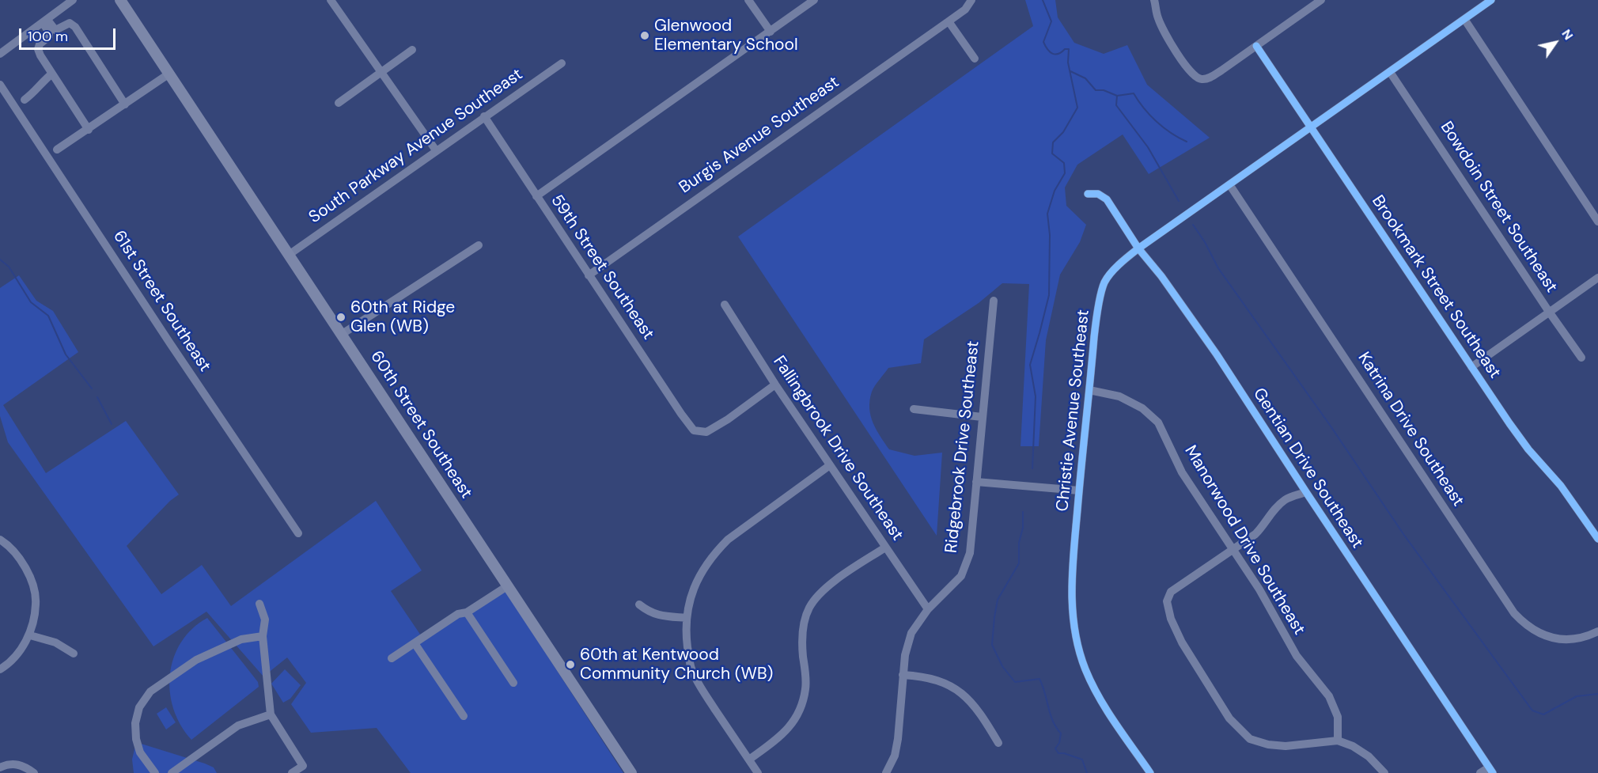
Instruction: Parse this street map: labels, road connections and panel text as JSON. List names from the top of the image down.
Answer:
{
  "streets": {
    "main road": ["60th Street Southeast"],
    "street": [
      "Burgis Avenue Southeast",
      "South Parkway Avenue Southeast",
      "Bowdoin Street Southeast",
      "59th Street Southeast",
      "Brookmark Street Southeast",
      "61st Street Southeast",
      "Christie Avenue Southeast",
      "Katrina Drive Southeast",
      "Ridgebrook Drive Southeast",
      "Fallingbrook Drive Southeast",
      "Gentian Drive Southeast",
      "Manorwood Drive Southeast"
    ]
  },
  "crossings": [
    ["Burgis Avenue Southeast", "59th Street Southeast"],
    ["South Parkway Avenue Southeast", "59th Street Southeast"],
    ["South Parkway Avenue Southeast", "60th Street Southeast"],
    ["Bowdoin Street Southeast", "Christie Avenue Southeast"],
    ["59th Street Southeast", "Fallingbrook Drive Southeast"],
    ["Brookmark Street Southeast", "Christie Avenue Southeast"],
    ["Christie Avenue Southeast", "Katrina Drive Southeast"],
    ["Christie Avenue Southeast", "Gentian Drive Southeast"],
    ["Christie Avenue Southeast", "Manorwood Drive Southeast"],
    ["Ridgebrook Drive Southeast", "Fallingbrook Drive Southeast"]
  ],
  "places": ["Glenwood Elementary School", "60th at Ridge Glen (WB)", "60th at Kentwood Community Church (WB)"],
  "scale_bar": "100 m",
  "north": "top right"
}
